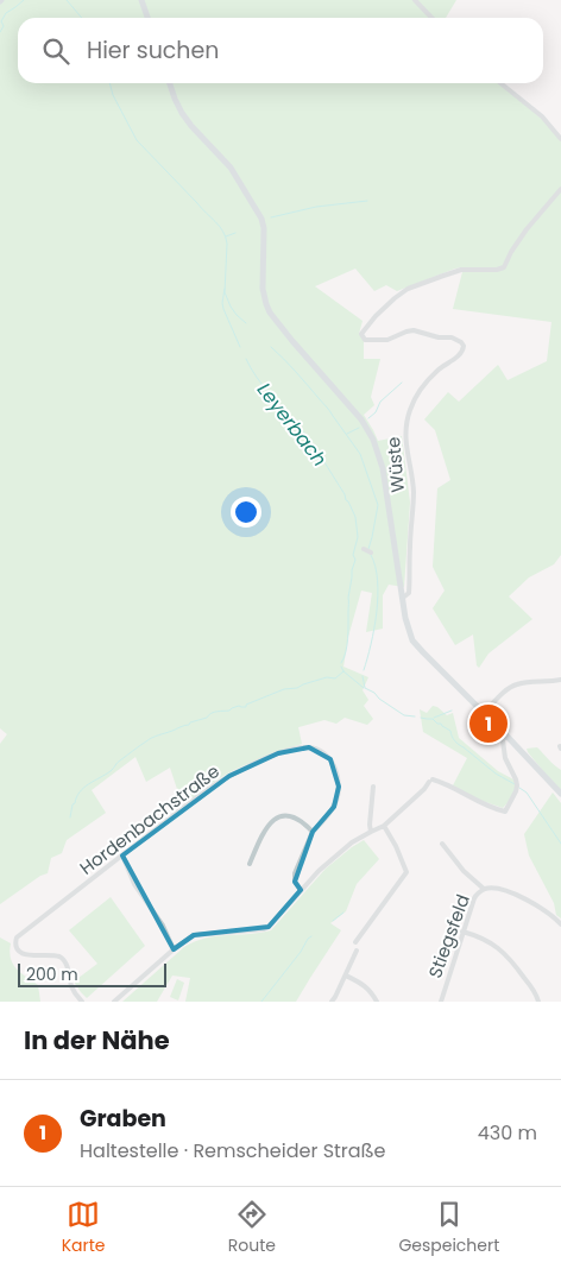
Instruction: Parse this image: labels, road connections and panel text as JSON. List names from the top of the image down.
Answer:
{
  "streets": {
    "street": ["Wüste", "Hordenbachstraße", "Stiegsfeld"]
  },
  "water": ["Leyerbach"],
  "scale_bar": "200 m",
  "page": {
    "search": "Hier suchen",
    "pins": "1",
    "scale": "200 m",
    "heading": "In der Nähe",
    "list": [
      {
        "mark": "1",
        "name": "Graben",
        "note": "Haltestelle · Remscheider Straße",
        "value": "430 m"
      }
    ],
    "nav": ["Karte", "Route", "Gespeichert"]
  }
}
